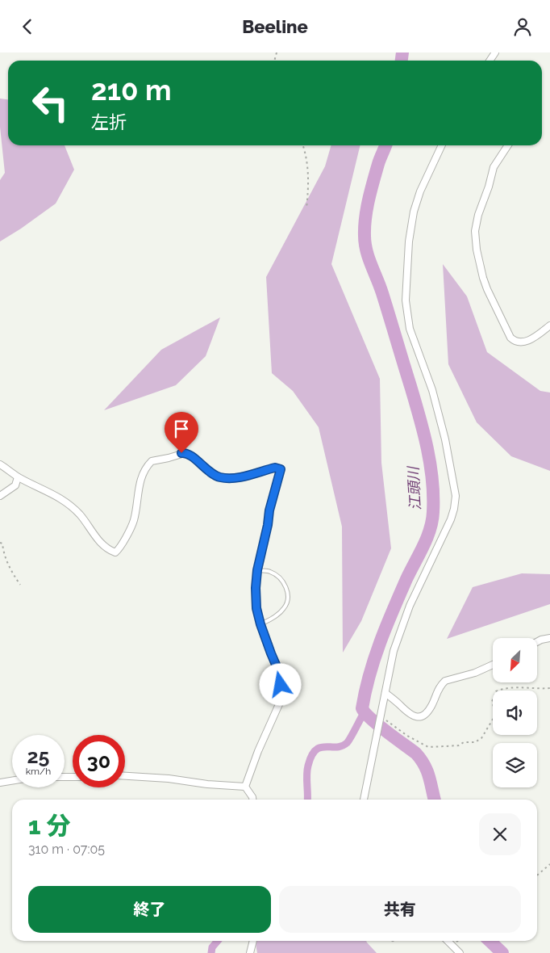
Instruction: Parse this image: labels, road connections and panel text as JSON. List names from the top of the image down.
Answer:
{
  "water": ["江頭川"],
  "north": "bottom left",
  "page": {
    "header": "Beeline",
    "turn": ["210 m", "左折"],
    "speed": "25 km/h",
    "limit": "30",
    "heading": ["1 分", "310 m · 07:05"],
    "buttons": ["終了", "共有"]
  }
}
